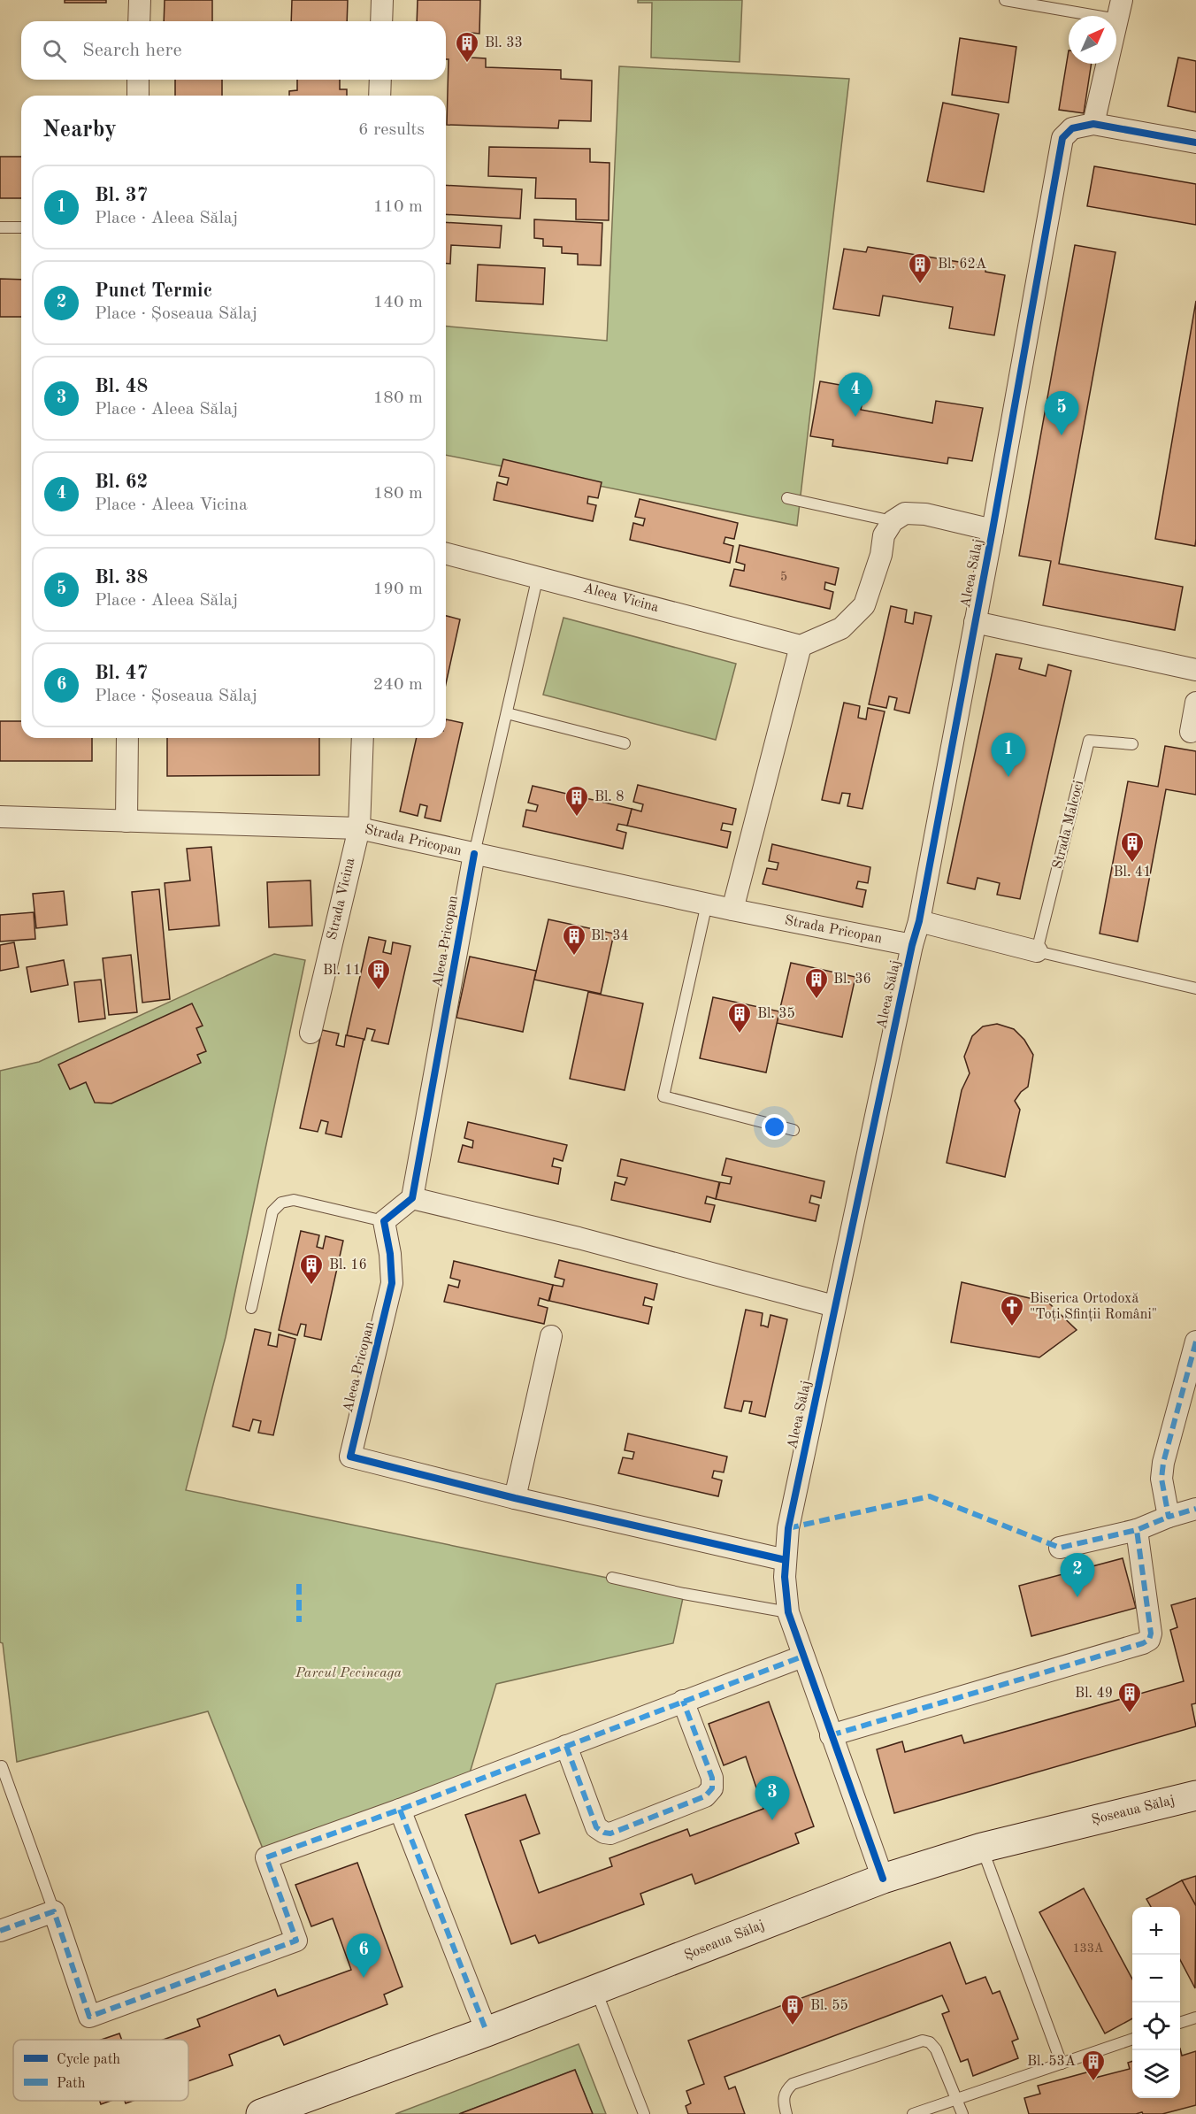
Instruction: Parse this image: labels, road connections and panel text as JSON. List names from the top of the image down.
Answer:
{
  "streets": {
    "street": [
      "Aleea Sălaj",
      "Aleea Vicina",
      "Strada Pricopan",
      "Strada Vicina",
      "Aleea Pricopan",
      "Șoseaua Sălaj"
    ],
    "lane": ["Strada Malcoci"]
  },
  "crossings": [
    ["Aleea Sălaj", "Strada Pricopan"],
    ["Aleea Sălaj", "Aleea Pricopan"],
    ["Aleea Sălaj", "Șoseaua Sălaj"],
    ["Strada Pricopan", "Strada Vicina"],
    ["Strada Pricopan", "Aleea Pricopan"]
  ],
  "parks": ["Parcul Pecineaga"],
  "places": {
    "building": [
      "Bl. 33",
      "Bl. 62A",
      "Bl. 8",
      "Bl. 41",
      "Bl. 34",
      "Bl. 11",
      "Bl. 36",
      "Bl. 35",
      "Bl. 16",
      "Bl. 49",
      "Bl. 55",
      "Bl. 53A"
    ],
    "church": ["Biserica Ortodoxă \"Toți Sfinții Români\""]
  },
  "house_numbers": ["5", "133A"],
  "legend": ["Cycle path", "Path"],
  "north": "top right",
  "page": {
    "search": "Search here",
    "heading": ["Nearby", "6 results"],
    "list": [
      {
        "mark": "1",
        "name": "Bl. 37",
        "note": "Place · Aleea Sălaj",
        "value": "110 m"
      },
      {
        "mark": "2",
        "name": "Punct Termic",
        "note": "Place · Șoseaua Sălaj",
        "value": "140 m"
      },
      {
        "mark": "3",
        "name": "Bl. 48",
        "note": "Place · Aleea Sălaj",
        "value": "180 m"
      },
      {
        "mark": "4",
        "name": "Bl. 62",
        "note": "Place · Aleea Vicina",
        "value": "180 m"
      },
      {
        "mark": "5",
        "name": "Bl. 38",
        "note": "Place · Aleea Sălaj",
        "value": "190 m"
      },
      {
        "mark": "6",
        "name": "Bl. 47",
        "note": "Place · Șoseaua Sălaj",
        "value": "240 m"
      }
    ],
    "pins": [
      "4",
      "5",
      "1",
      "2",
      "3",
      "6"
    ],
    "map_buttons": ["+", "−"]
  }
}
